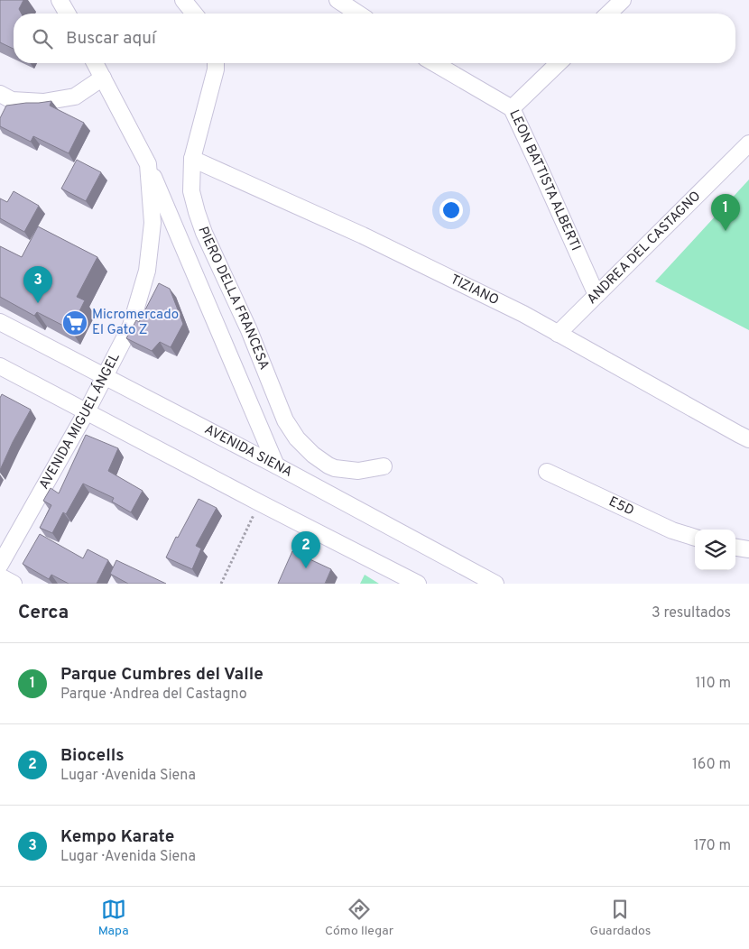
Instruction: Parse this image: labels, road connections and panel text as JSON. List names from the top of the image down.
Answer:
{
  "streets": {
    "street": [
      "LEON BATTISTA ALBERTI",
      "ANDREA DEL CASTAGNO",
      "TIZIANO",
      "PIERO DELLA FRANCESA",
      "AVENIDA MIGUEL ÁNGEL",
      "AVENIDA SIENA",
      "E5D"
    ]
  },
  "crossings": [
    ["LEON BATTISTA ALBERTI", "ANDREA DEL CASTAGNO"],
    ["ANDREA DEL CASTAGNO", "TIZIANO"],
    ["TIZIANO", "PIERO DELLA FRANCESA"],
    ["AVENIDA MIGUEL ÁNGEL", "AVENIDA SIENA"]
  ],
  "places": {
    "supermarket": ["Micromercado El Gato Z"]
  },
  "page": {
    "search": "Buscar aquí",
    "pins": ["1", "3", "2"],
    "heading": ["Cerca", "3 resultados"],
    "list": [
      {
        "mark": "1",
        "name": "Parque Cumbres del Valle",
        "note": "Parque · Andrea del Castagno",
        "value": "110 m"
      },
      {
        "mark": "2",
        "name": "Biocells",
        "note": "Lugar · Avenida Siena",
        "value": "160 m"
      },
      {
        "mark": "3",
        "name": "Kempo Karate",
        "note": "Lugar · Avenida Siena",
        "value": "170 m"
      }
    ],
    "nav": ["Mapa", "Cómo llegar", "Guardados"]
  }
}
